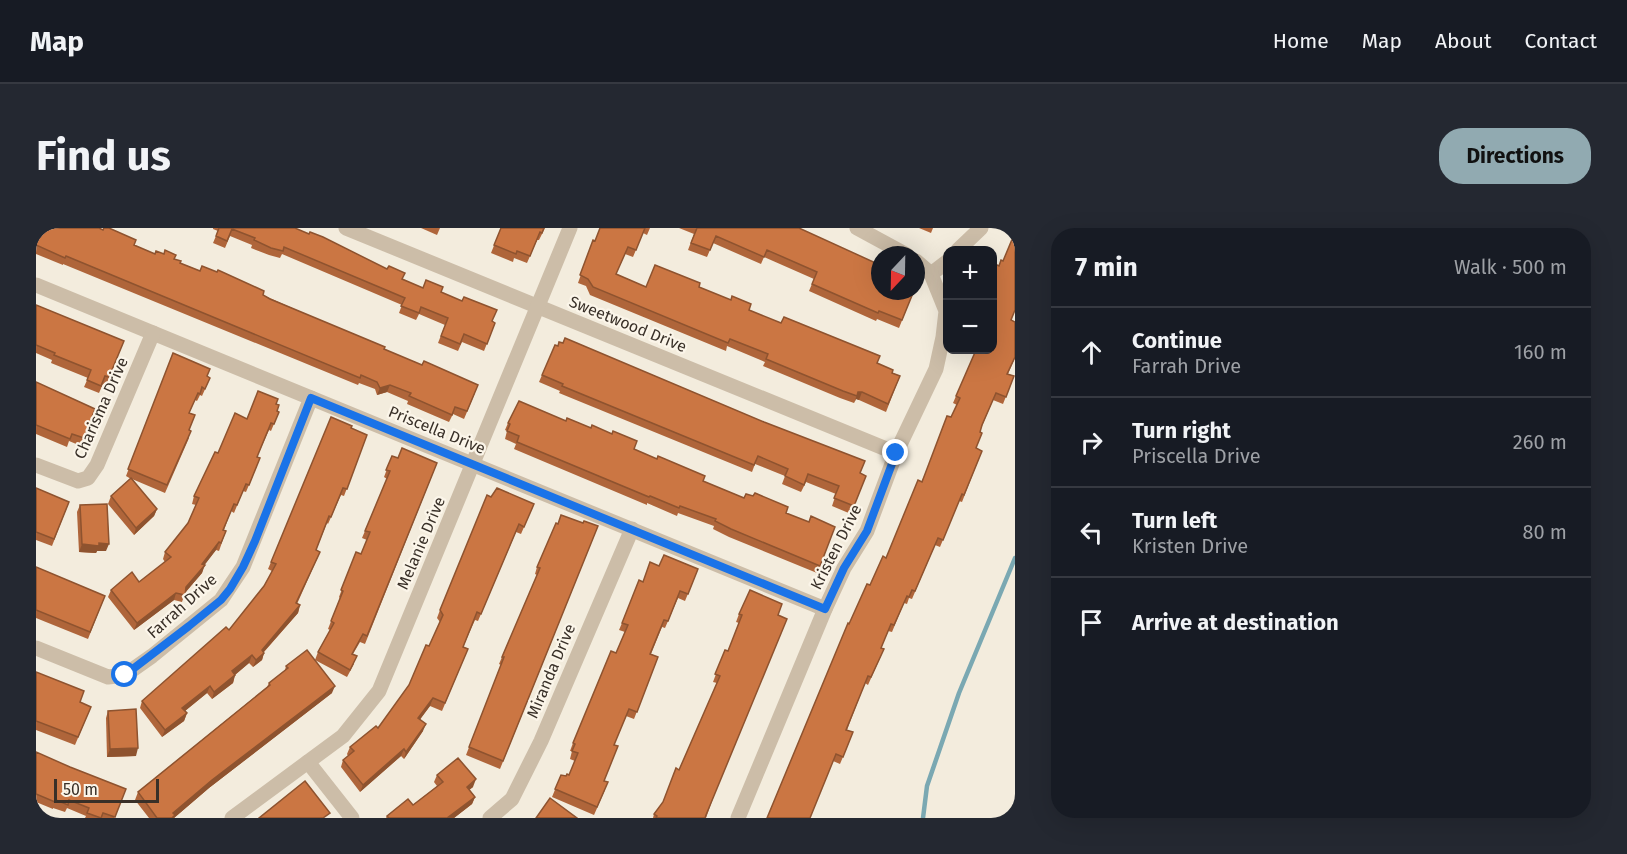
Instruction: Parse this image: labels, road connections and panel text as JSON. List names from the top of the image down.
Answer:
{
  "streets": {
    "street": [
      "Sweetwood Drive",
      "Charisma Drive",
      "Priscella Drive",
      "Melanie Drive",
      "Kristen Drive",
      "Farrah Drive",
      "Miranda Drive"
    ]
  },
  "crossings": [
    ["Sweetwood Drive", "Melanie Drive"],
    ["Sweetwood Drive", "Kristen Drive"],
    ["Charisma Drive", "Priscella Drive"],
    ["Priscella Drive", "Melanie Drive"],
    ["Priscella Drive", "Kristen Drive"],
    ["Priscella Drive", "Farrah Drive"],
    ["Priscella Drive", "Miranda Drive"]
  ],
  "scale_bar": "50 m",
  "north": "bottom",
  "page": {
    "header": "Map",
    "nav": [
      "Home",
      "Map",
      "About",
      "Contact"
    ],
    "buttons": "Directions",
    "title": "Find us",
    "heading": ["7 min", "Walk · 500 m"],
    "map_buttons": ["+", "−"],
    "list": [
      ["Continue", "Farrah Drive", "160 m"],
      ["Turn right", "Priscella Drive", "260 m"],
      ["Turn left", "Kristen Drive", "80 m"],
      "Arrive at destination"
    ],
    "scale": "50 m"
  }
}
